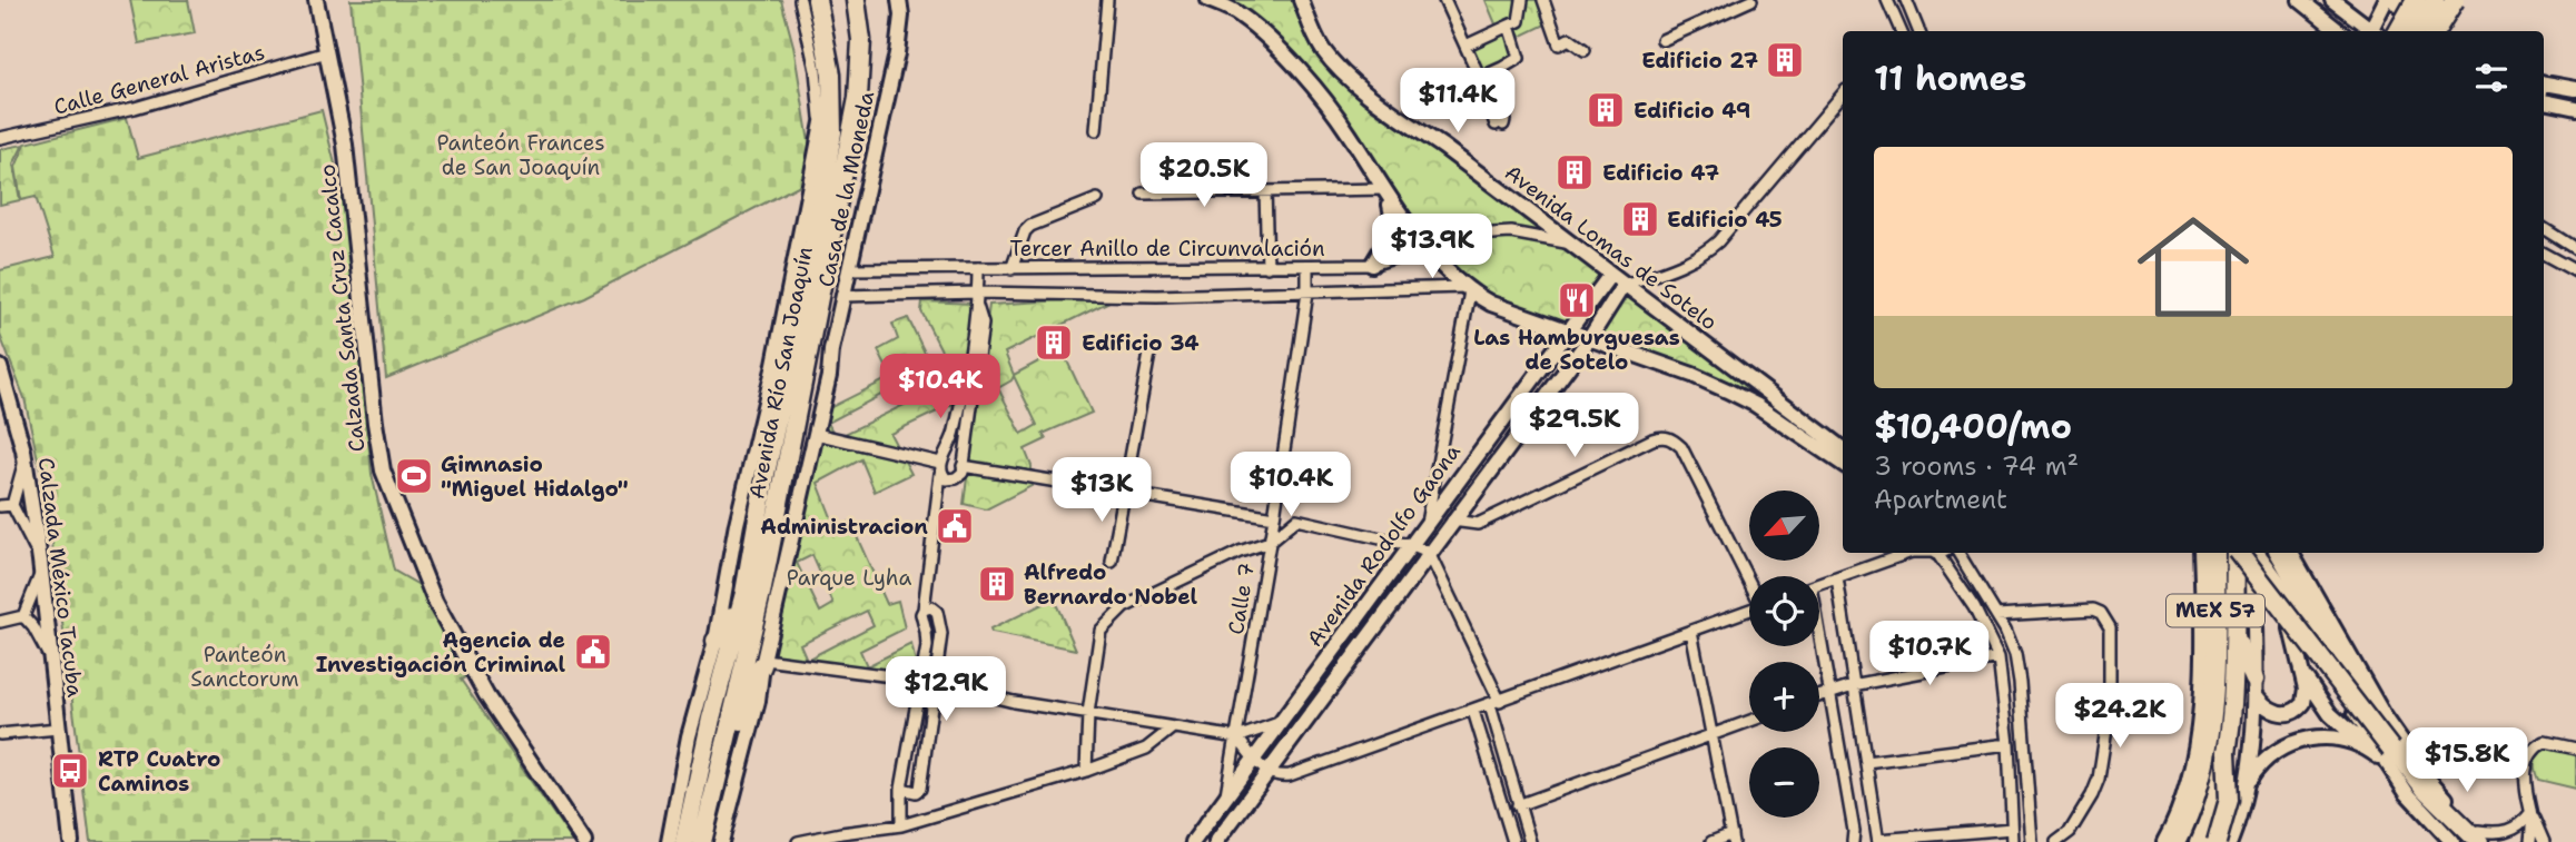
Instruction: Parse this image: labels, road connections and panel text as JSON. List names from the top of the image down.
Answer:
{
  "streets": {
    "highway": ["Avenida Río San Joaquín", "MEX 57"],
    "main road": [
      "Casa de la Moneda",
      "Avenida Lomas de Sotelo",
      "Calzada Santa Cruz Cacalco",
      "Avenida Rodolfo Gaona",
      "Calzada México Tacuba"
    ],
    "street": ["Calle General Aristas", "Tercer Anillo de Circunvalación", "Calle 7"]
  },
  "crossings": [
    ["Calle General Aristas", "Calzada Santa Cruz Cacalco"],
    ["Casa de la Moneda", "Tercer Anillo de Circunvalación"],
    ["Casa de la Moneda", "Avenida Río San Joaquín"],
    ["Avenida Lomas de Sotelo", "Tercer Anillo de Circunvalación"],
    ["Avenida Lomas de Sotelo", "Avenida Rodolfo Gaona"],
    ["Tercer Anillo de Circunvalación", "Calle 7"],
    ["Avenida Rodolfo Gaona", "Calle 7"]
  ],
  "parks": ["Panteón Frances de San Joaquín", "Parque Lyha", "Panteón Sanctorum"],
  "places": {
    "building": [
      "Edificio 27",
      "Edificio 49",
      "Edificio 47",
      "Edificio 45",
      "Edificio 34",
      "Alfredo Bernardo Nobel"
    ],
    "restaurant": ["Las Hamburguesas de Sotelo"],
    "sports": ["Gimnasio \"Miguel Hidalgo\""],
    "public building": ["Administracion", "Agencia de Investigación Criminal"],
    "bus stop": ["RTP Cuatro Caminos"]
  },
  "north": "bottom left",
  "page": {
    "heading": "11 homes",
    "price": [
      "$11.4K",
      "$20.5K",
      "$13.9K",
      "$10.4K",
      "$29.5K",
      "$10.4K",
      "$13K",
      "$10.7K",
      "$12.9K",
      "$24.2K",
      "$15.8K"
    ],
    "list": [
      {
        "name": "$10,400/mo",
        "note": "3 rooms · 74 m² · Apartment"
      }
    ],
    "map_buttons": ["+", "−"]
  }
}
